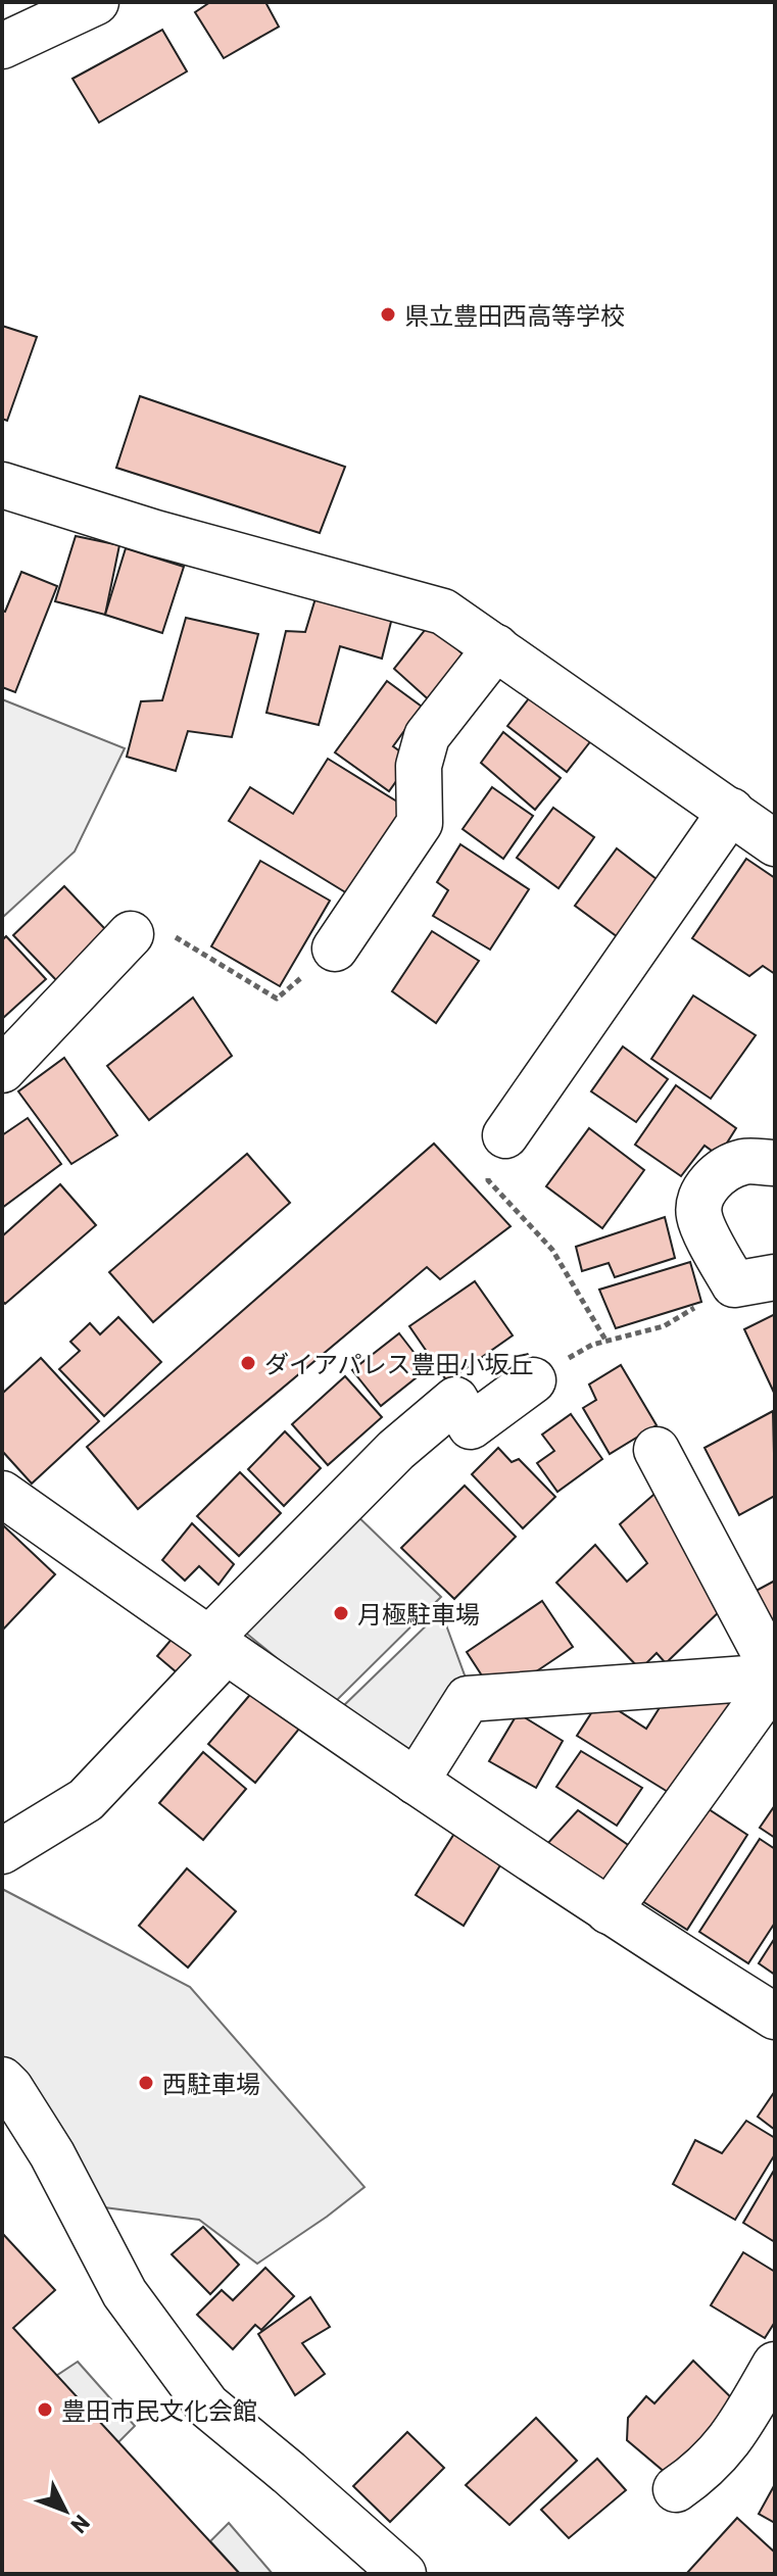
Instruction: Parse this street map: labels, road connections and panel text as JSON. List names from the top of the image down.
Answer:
{
  "places": [
    "県立豊田西高等学校",
    "ダイアパレス豊田小坂丘",
    "月極駐車場",
    "西駐車場",
    "豊田市民文化会館"
  ],
  "north": "bottom right"
}
